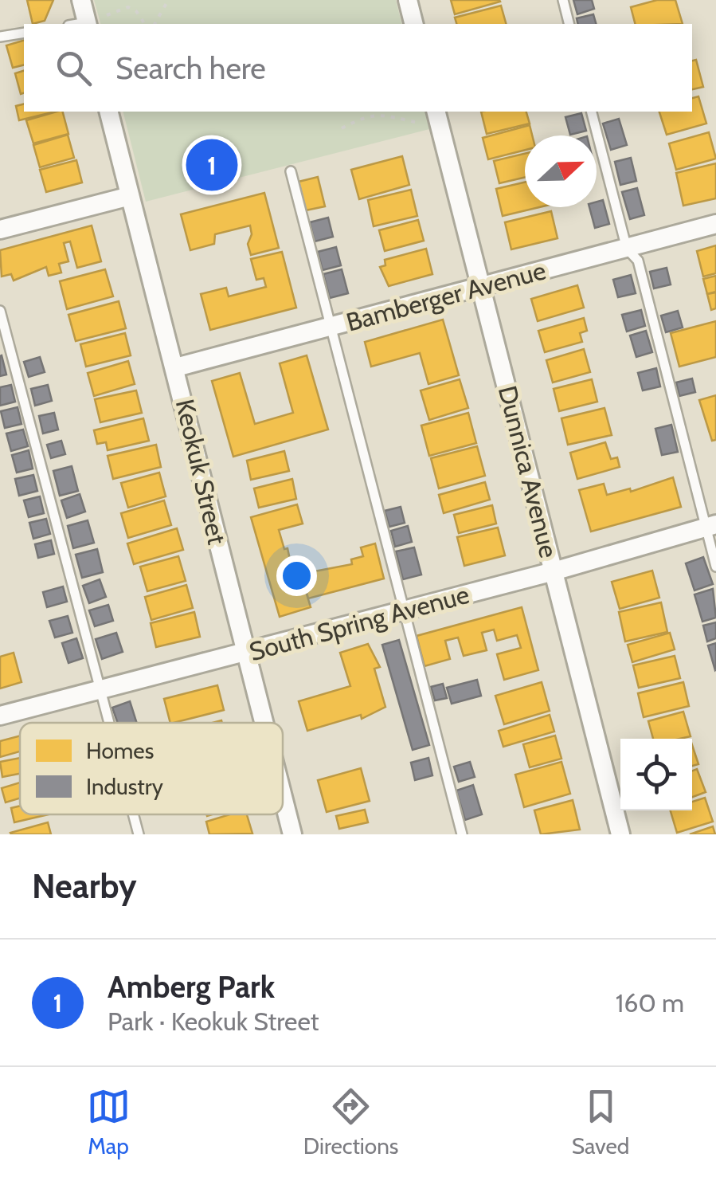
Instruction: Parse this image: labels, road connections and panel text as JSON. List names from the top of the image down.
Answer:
{
  "streets": {
    "street": [
      "Bamberger Avenue",
      "Keokuk Street",
      "Dunnica Avenue",
      "South Spring Avenue"
    ]
  },
  "crossings": [
    ["Bamberger Avenue", "Keokuk Street"],
    ["Bamberger Avenue", "Dunnica Avenue"],
    ["Keokuk Street", "South Spring Avenue"],
    ["Dunnica Avenue", "South Spring Avenue"]
  ],
  "legend": ["Homes", "Industry"],
  "north": "right",
  "page": {
    "search": "Search here",
    "pins": "1",
    "heading": "Nearby",
    "list": [
      {
        "mark": "1",
        "name": "Amberg Park",
        "note": "Park · Keokuk Street",
        "value": "160 m"
      }
    ],
    "nav": ["Map", "Directions", "Saved"]
  }
}
